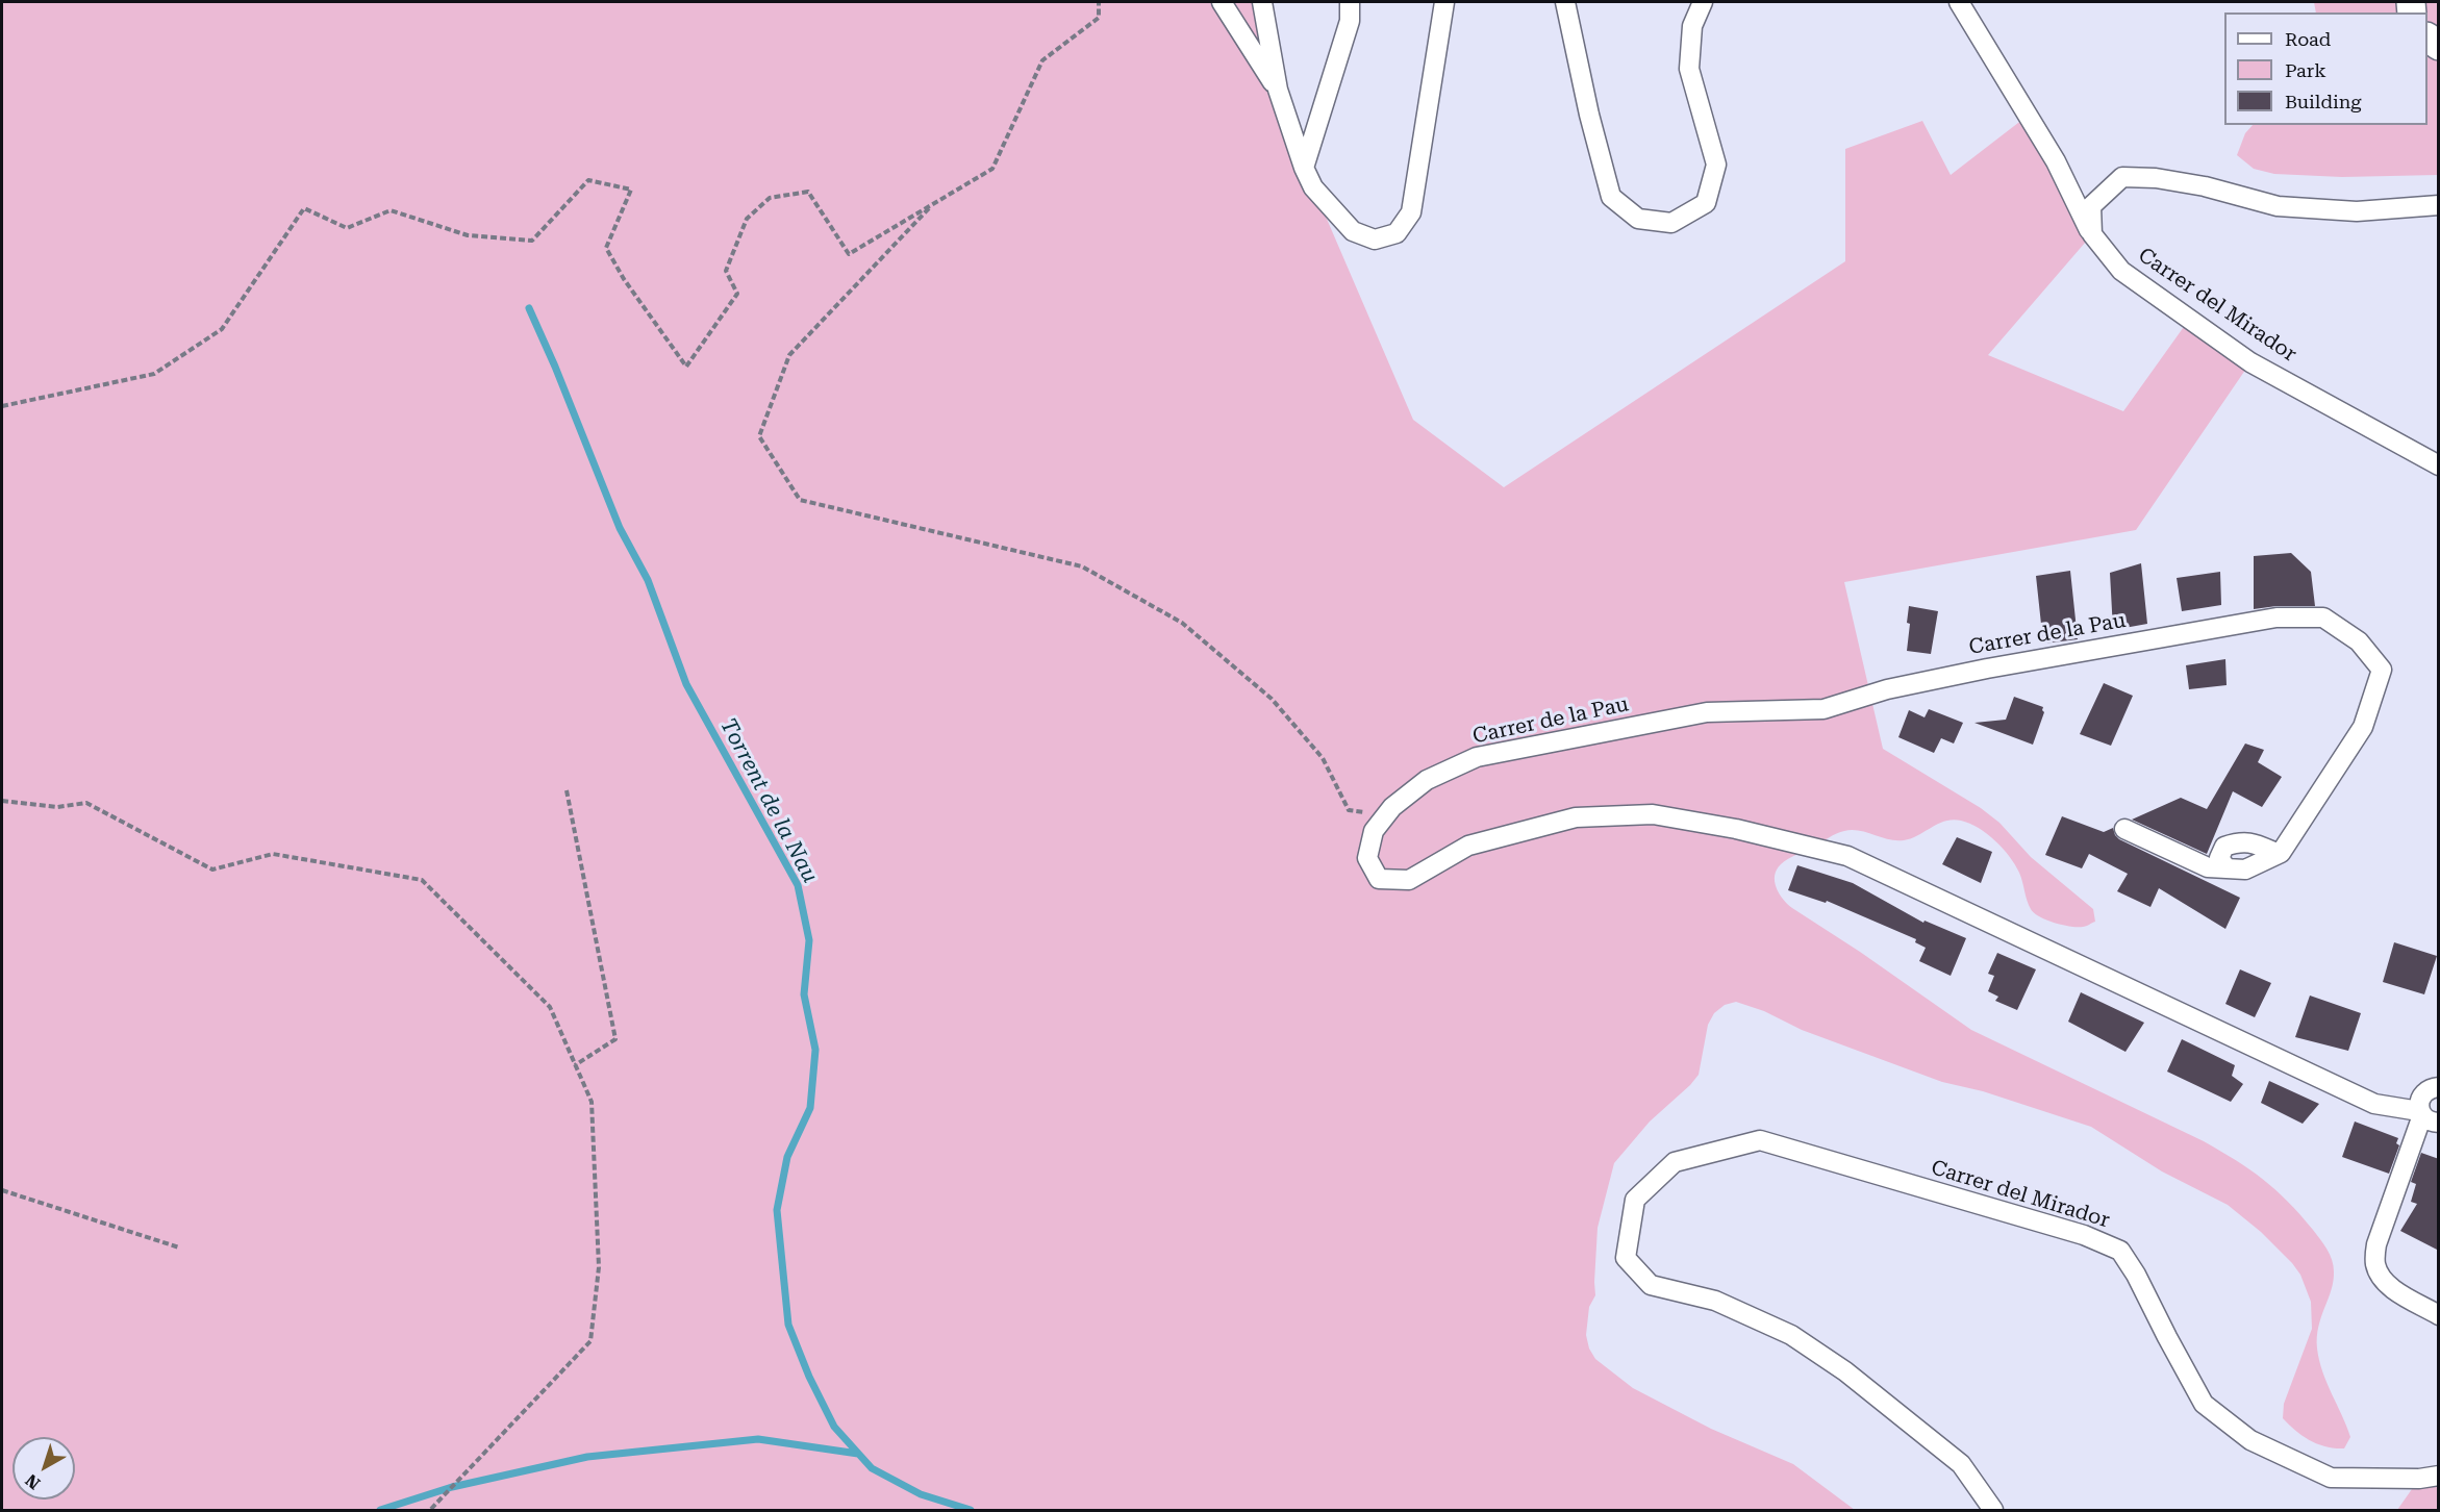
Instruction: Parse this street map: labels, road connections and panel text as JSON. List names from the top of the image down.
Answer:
{
  "streets": {
    "street": ["Carrer del Mirador", "Carrer de la Pau"]
  },
  "water": ["Torrent de la Nau"],
  "legend": ["Road", "Park", "Building"],
  "north": "bottom left"
}
